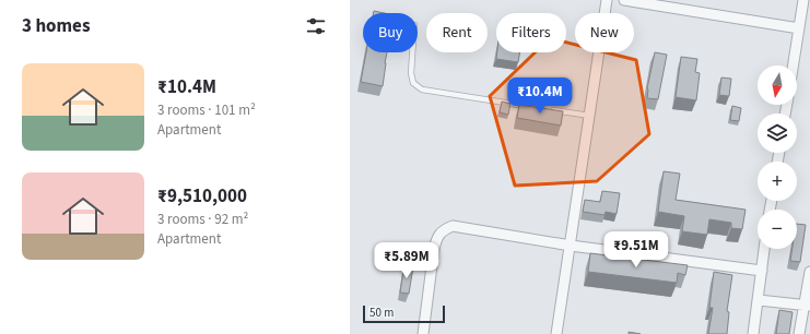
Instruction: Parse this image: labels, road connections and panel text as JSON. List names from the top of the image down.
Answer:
{
  "scale_bar": "50 m",
  "north": "bottom",
  "page": {
    "heading": "3 homes",
    "chip": [
      "Buy",
      "Rent",
      "Filters",
      "New"
    ],
    "list": [
      {
        "name": "₹10.4M",
        "note": "3 rooms · 101 m² · Apartment"
      },
      {
        "name": "₹9,510,000",
        "note": "3 rooms · 92 m² · Apartment"
      }
    ],
    "map_buttons": ["+", "−"],
    "price": ["₹10.4M", "₹9.51M", "₹5.89M"],
    "scale": "50 m"
  }
}
